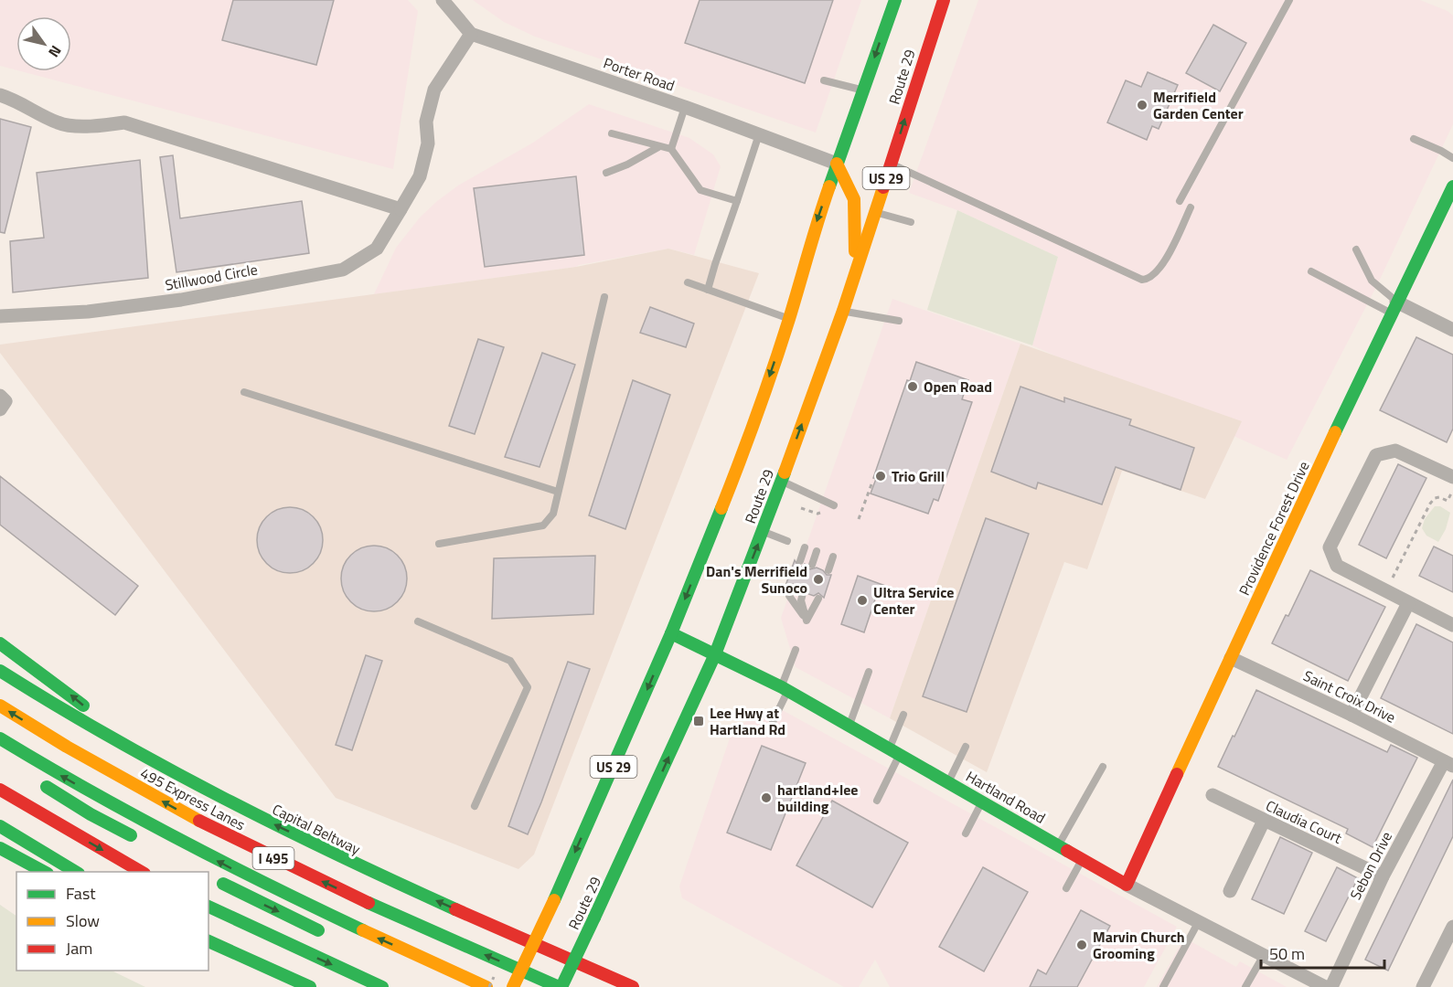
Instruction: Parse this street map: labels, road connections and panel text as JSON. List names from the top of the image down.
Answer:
{
  "streets": {
    "main road": [
      "Route 29",
      "US 29",
      "Providence Forest Drive",
      "Hartland Road",
      "495 Express Lanes",
      "Capital Beltway",
      "I 495"
    ],
    "street": [
      "Porter Road",
      "Stillwood Circle",
      "Saint Croix Drive",
      "Claudia Court",
      "Sebon Drive"
    ]
  },
  "crossings": [
    ["Porter Road", "Route 29"],
    ["Porter Road", "Stillwood Circle"],
    ["Route 29", "Hartland Road"],
    ["Route 29", "495 Express Lanes"],
    ["Providence Forest Drive", "Saint Croix Drive"],
    ["Providence Forest Drive", "Hartland Road"],
    ["Saint Croix Drive", "Sebon Drive"],
    ["Claudia Court", "Sebon Drive"]
  ],
  "places": {
    "other": [
      "Merrifield Garden Center",
      "Open Road",
      "Trio Grill",
      "Dan's Merrifield Sunoco",
      "Ultra Service Center",
      "hartland+lee building",
      "Marvin Church Grooming"
    ],
    "transit": ["Lee Hwy at Hartland Rd"]
  },
  "legend": ["Fast", "Slow", "Jam"],
  "scale_bar": "50 m",
  "north": "bottom right"
}
